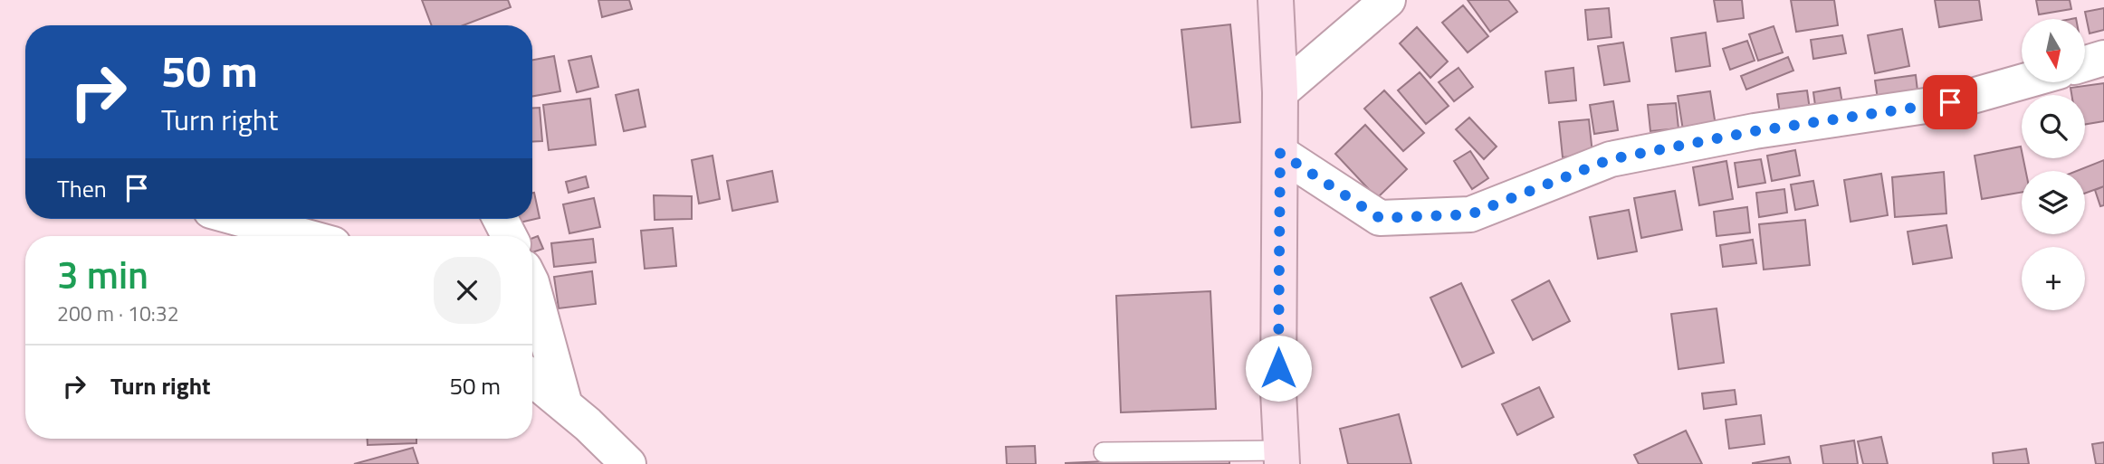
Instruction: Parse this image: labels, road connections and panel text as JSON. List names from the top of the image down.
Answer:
{
  "north": "bottom",
  "page": {
    "map_buttons": "+",
    "turn": ["50 m", "Turn right"],
    "then": "Then",
    "heading": ["3 min", "200 m · 10:32"],
    "list": [
      {
        "name": "Turn right",
        "value": "50 m"
      }
    ]
  }
}
